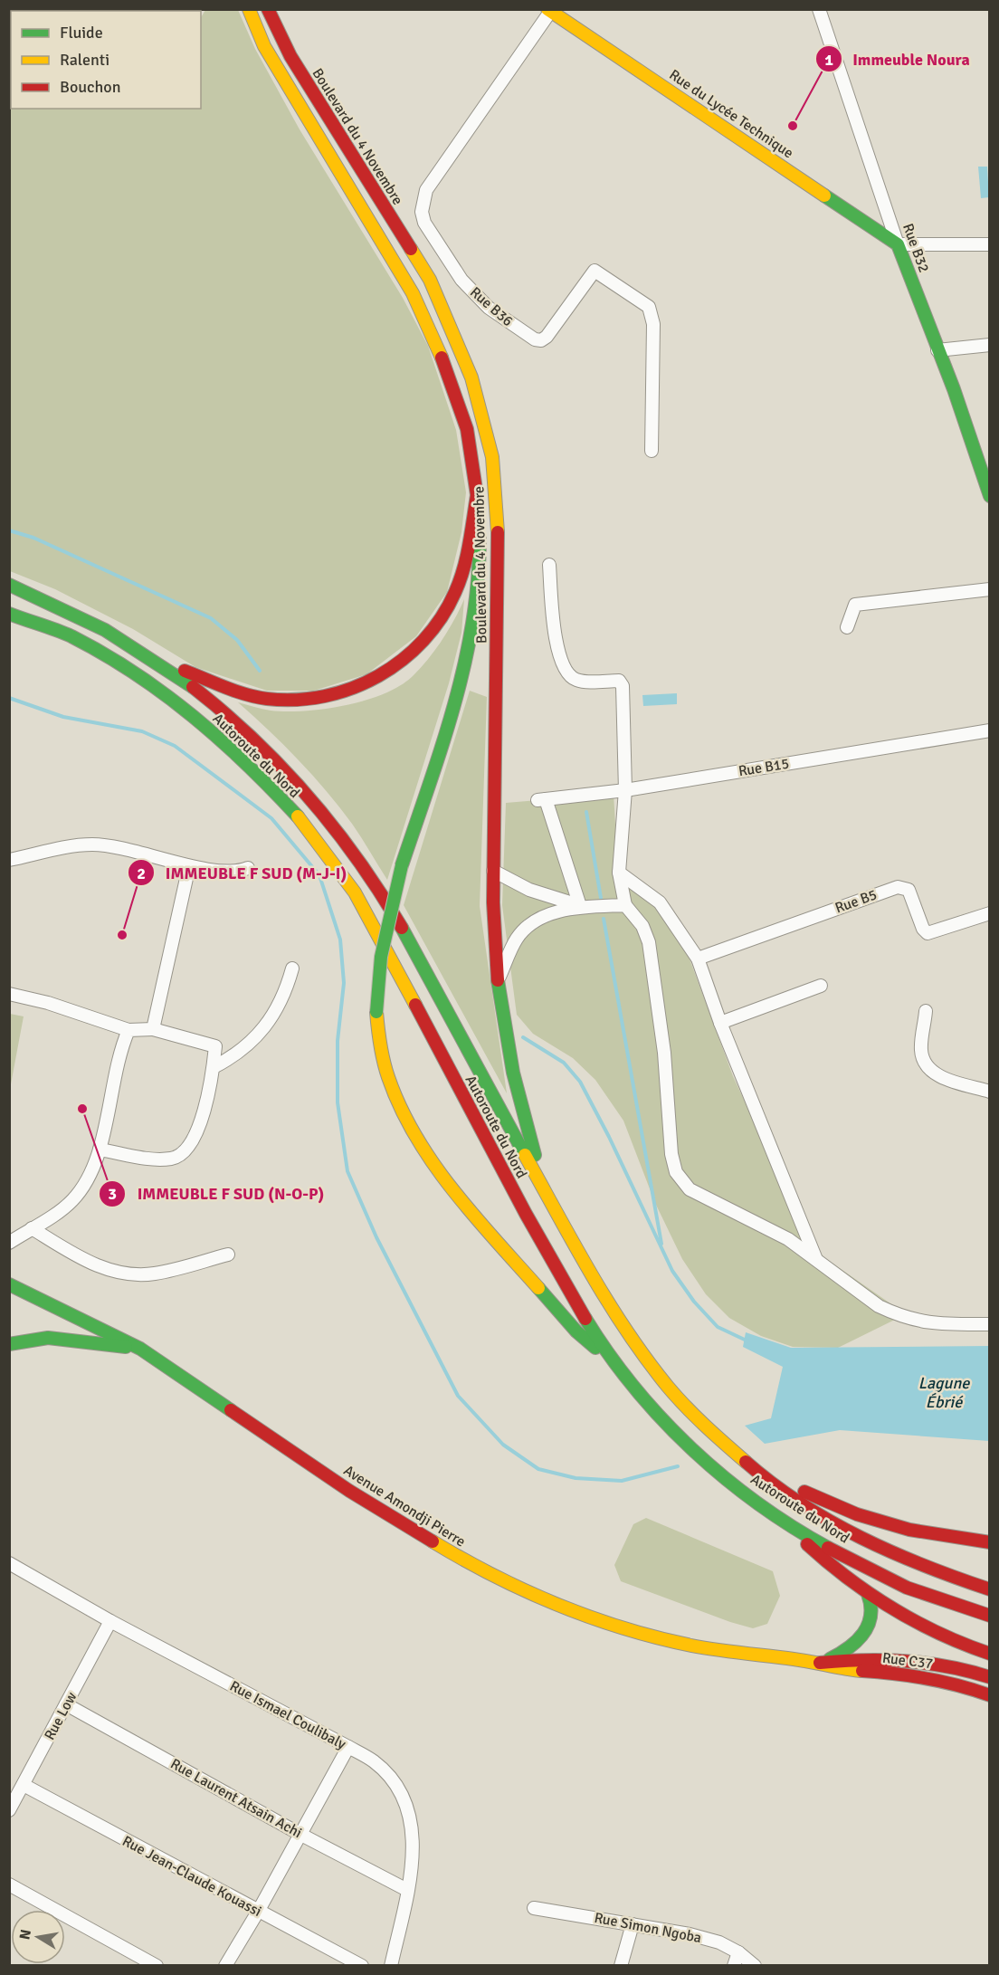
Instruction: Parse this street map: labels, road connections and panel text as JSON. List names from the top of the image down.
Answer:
{
  "streets": {
    "main road": [
      "Rue du Lycée Technique",
      "Boulevard du 4 Novembre",
      "Rue B32",
      "Autoroute du Nord",
      "Avenue Amondji Pierre",
      "Rue C37"
    ],
    "street": [
      "Rue B36",
      "Rue B15",
      "Rue B5",
      "Rue Ismael Coulibaly",
      "Rue Low",
      "Rue Laurent Atsain Achi",
      "Rue Jean-Claude Kouassi",
      "Rue Simon Ngoba"
    ]
  },
  "crossings": [
    ["Rue du Lycée Technique", "Rue B32"],
    ["Rue du Lycée Technique", "Rue B36"],
    ["Boulevard du 4 Novembre", "Autoroute du Nord"],
    ["Avenue Amondji Pierre", "Rue C37"],
    ["Rue Ismael Coulibaly", "Rue Low"],
    ["Rue Ismael Coulibaly", "Rue Laurent Atsain Achi"],
    ["Rue Low", "Rue Laurent Atsain Achi"],
    ["Rue Low", "Rue Jean-Claude Kouassi"]
  ],
  "water": ["Lagune Ébrié"],
  "places": ["Immeuble Noura", "IMMEUBLE F SUD (M-J-I)", "IMMEUBLE F SUD (N-O-P)"],
  "legend": ["Fluide", "Ralenti", "Bouchon"],
  "north": "left"
}
